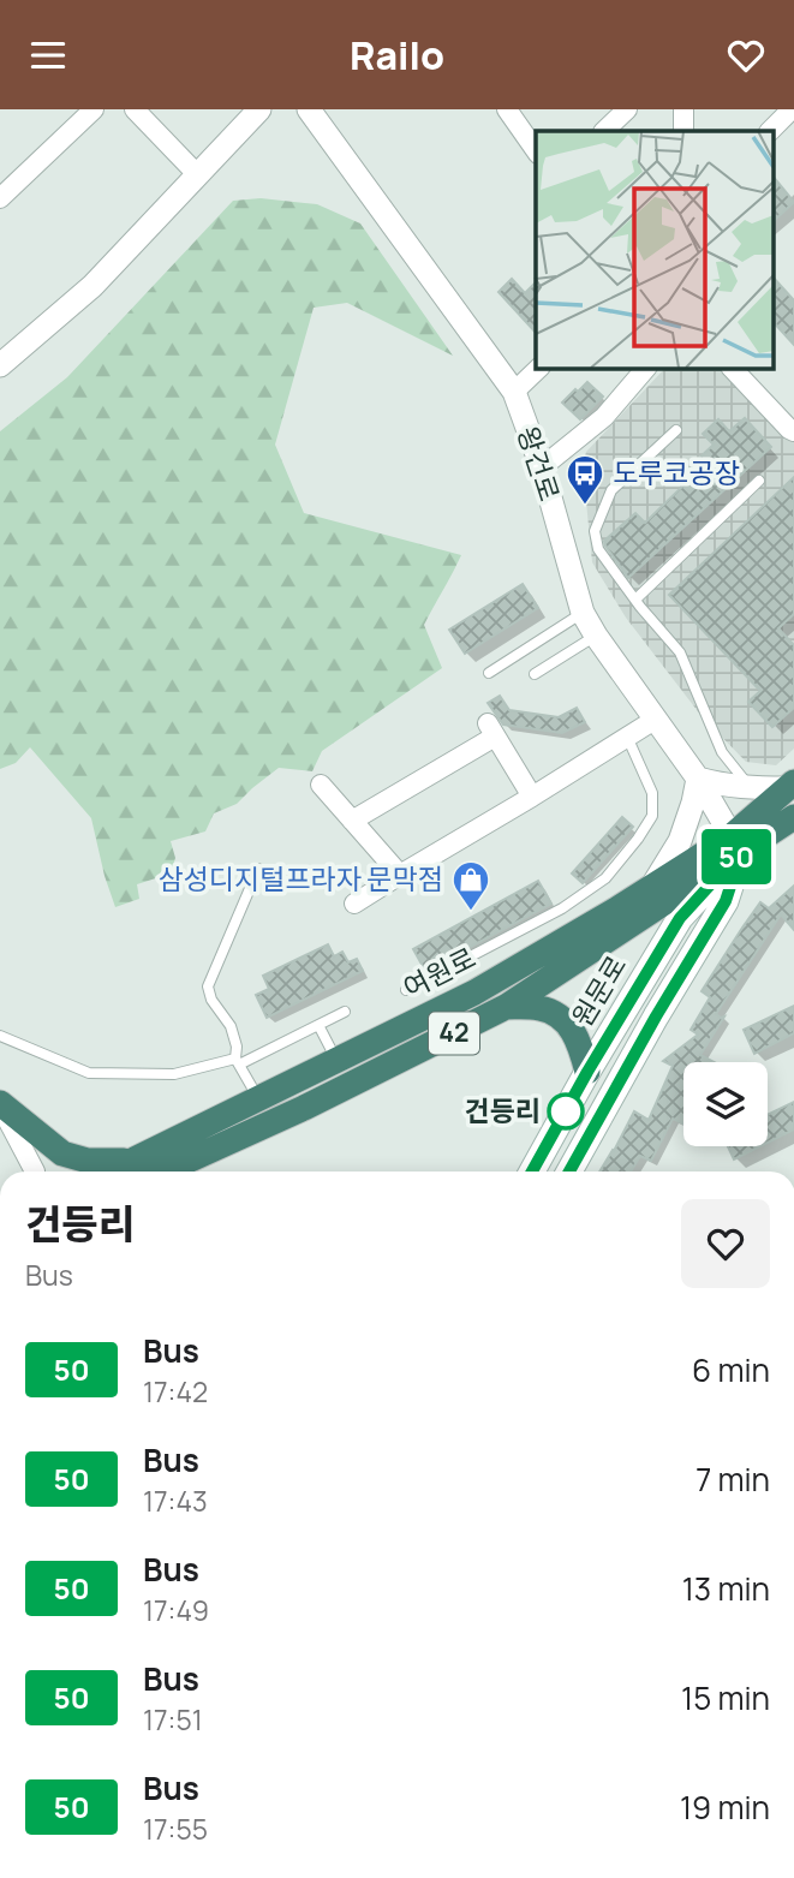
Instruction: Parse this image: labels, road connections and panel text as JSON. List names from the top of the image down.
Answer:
{
  "streets": {
    "highway": ["여원로", "42"],
    "main road": ["원문로"],
    "street": ["왕건로"]
  },
  "crossings": [
    ["왕건로", "여원로"],
    ["왕건로", "원문로"],
    ["여원로", "원문로"]
  ],
  "places": {
    "bus stop": ["도루코공장"],
    "shop": ["삼성디지털프라자 문막점"],
    "other": ["건등리"]
  },
  "lines": ["bus line 50"],
  "page": {
    "header": "Railo",
    "on_map": "50",
    "heading": ["건등리", "Bus"],
    "list": [
      {
        "mark": "50",
        "name": "Bus",
        "note": "17:42",
        "value": "6 min"
      },
      {
        "mark": "50",
        "name": "Bus",
        "note": "17:43",
        "value": "7 min"
      },
      {
        "mark": "50",
        "name": "Bus",
        "note": "17:49",
        "value": "13 min"
      },
      {
        "mark": "50",
        "name": "Bus",
        "note": "17:51",
        "value": "15 min"
      },
      {
        "mark": "50",
        "name": "Bus",
        "note": "17:55",
        "value": "19 min"
      }
    ]
  }
}
